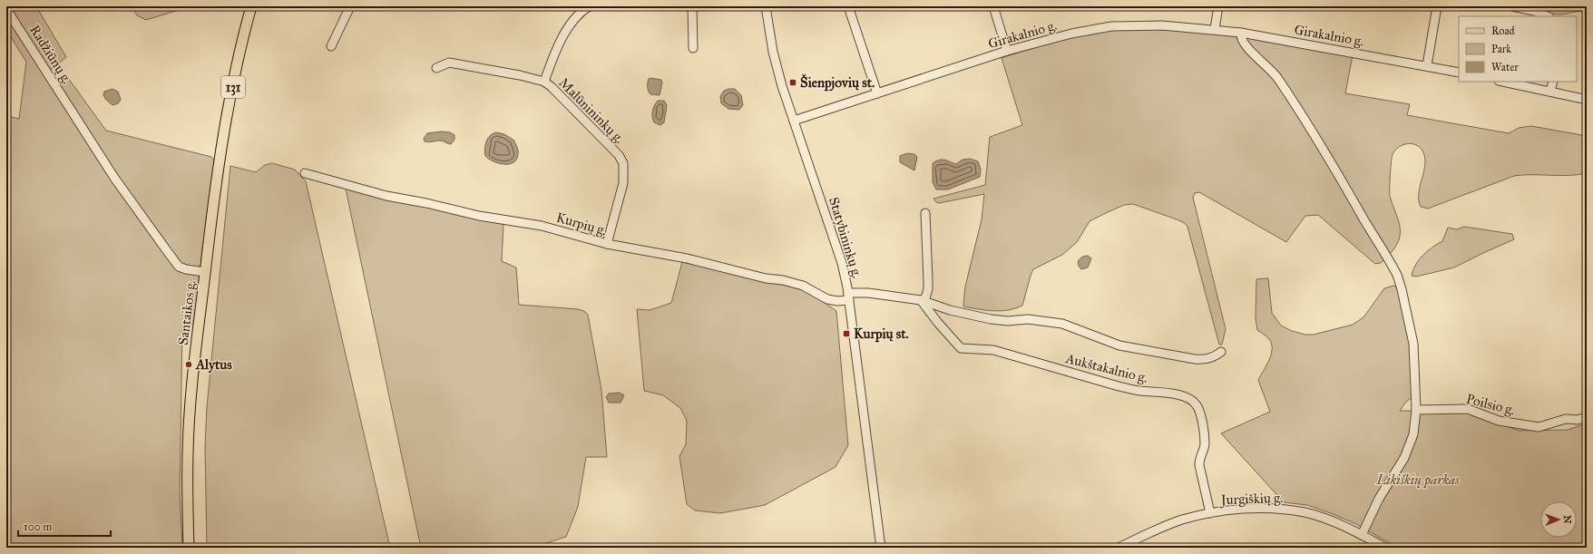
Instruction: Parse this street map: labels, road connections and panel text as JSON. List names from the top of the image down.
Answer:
{
  "streets": {
    "main road": ["131", "Santaikos g."],
    "street": [
      "Girakalnio g.",
      "Radžiūnų g.",
      "Malūnininkų g.",
      "Kurpių g.",
      "Statybininkų g.",
      "Aukštakalnio g.",
      "Poilsio g.",
      "Jurgiškių g."
    ]
  },
  "crossings": [
    ["Girakalnio g.", "Statybininkų g."],
    ["Radžiūnų g.", "Santaikos g."],
    ["Malūnininkų g.", "Kurpių g."],
    ["Kurpių g.", "Statybininkų g."],
    ["Kurpių g.", "Aukštakalnio g."],
    ["Statybininkų g.", "Aukštakalnio g."],
    ["Aukštakalnio g.", "Jurgiškių g."]
  ],
  "parks": ["Likiškių parkas"],
  "places": {
    "transit": ["Šienpjovių st.", "Kurpių st."],
    "other": ["Alytus"]
  },
  "legend": ["Road", "Park", "Water"],
  "scale_bar": "100 m",
  "north": "right"
}
